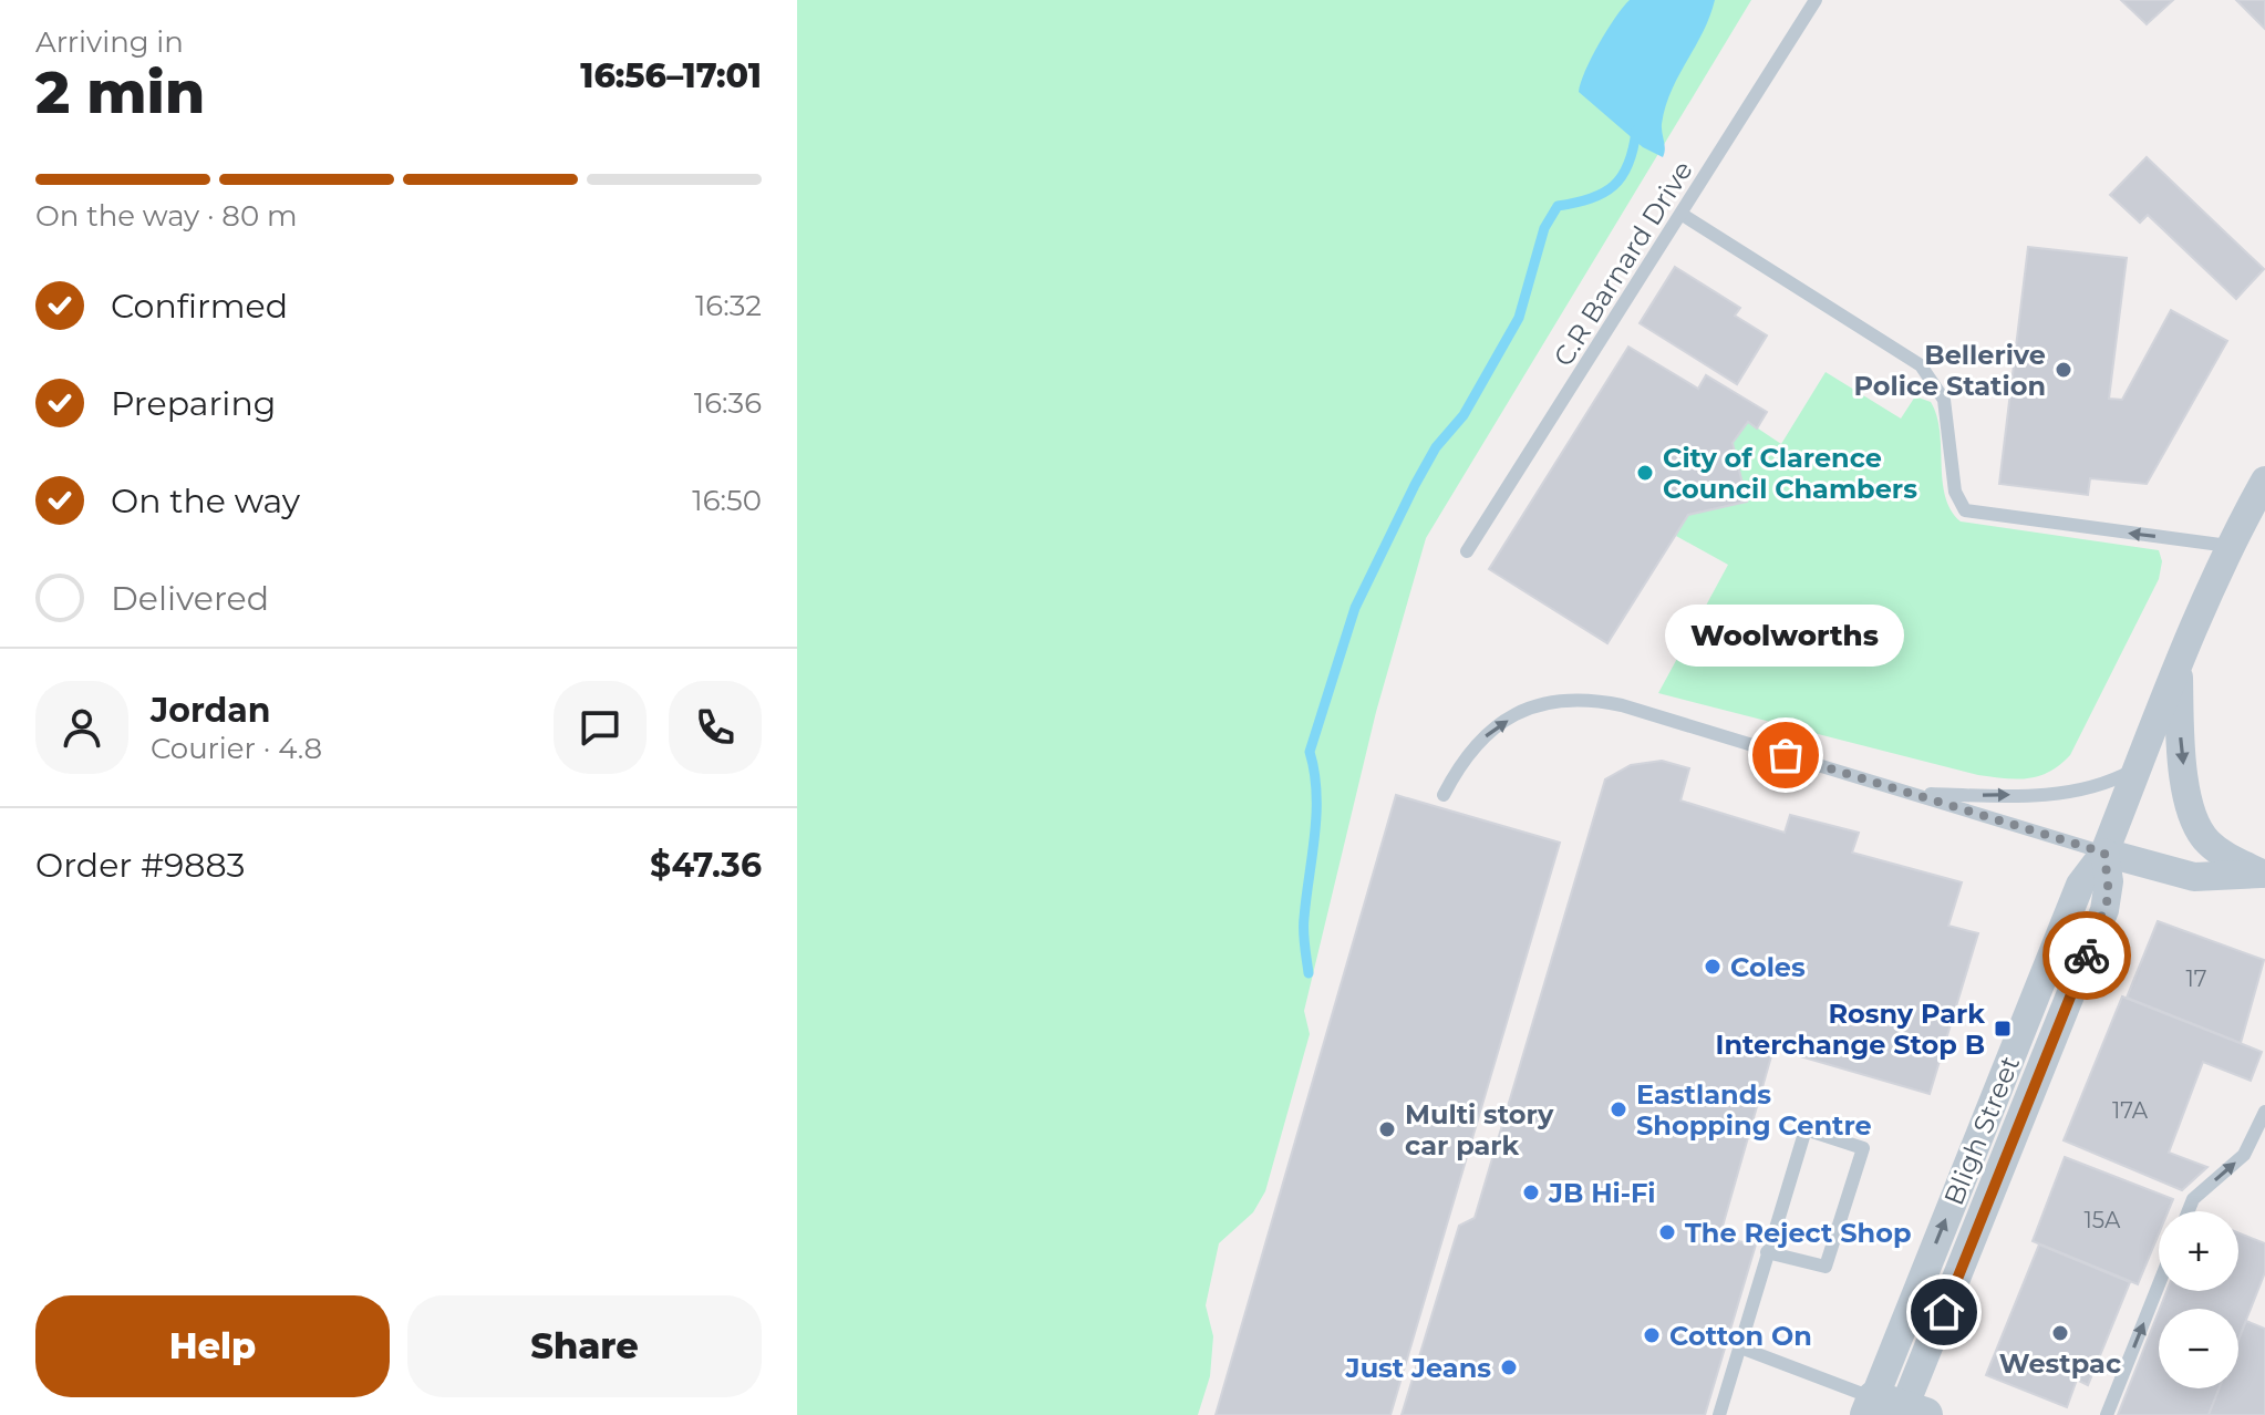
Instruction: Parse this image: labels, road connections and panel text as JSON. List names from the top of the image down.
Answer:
{
  "streets": {
    "street": ["Bligh Street"],
    "lane": ["C.R Barnard Drive"]
  },
  "places": {
    "other": [
      "Bellerive Police Station",
      "City of Clarence Council Chambers",
      "Woolworths",
      "Coles",
      "Eastlands Shopping Centre",
      "Multi story car park",
      "JB Hi-Fi",
      "The Reject Shop",
      "Westpac",
      "Cotton On",
      "Just Jeans"
    ],
    "transit": ["Rosny Park Interchange Stop B"]
  },
  "house_numbers": ["17", "17A", "15A"],
  "page": {
    "heading": ["2 min", "Arriving in", "16:56–17:01"],
    "panel": [
      "Jordan",
      "Courier · 4.8",
      "Order #9883",
      "$47.36"
    ],
    "bar": "On the way · 80 m",
    "list": [
      ["Confirmed", "16:32"],
      ["Preparing", "16:36"],
      ["On the way", "16:50"],
      "Delivered"
    ],
    "bubble": "Woolworths",
    "map_buttons": ["+", "−"],
    "buttons": ["Help", "Share"]
  }
}
